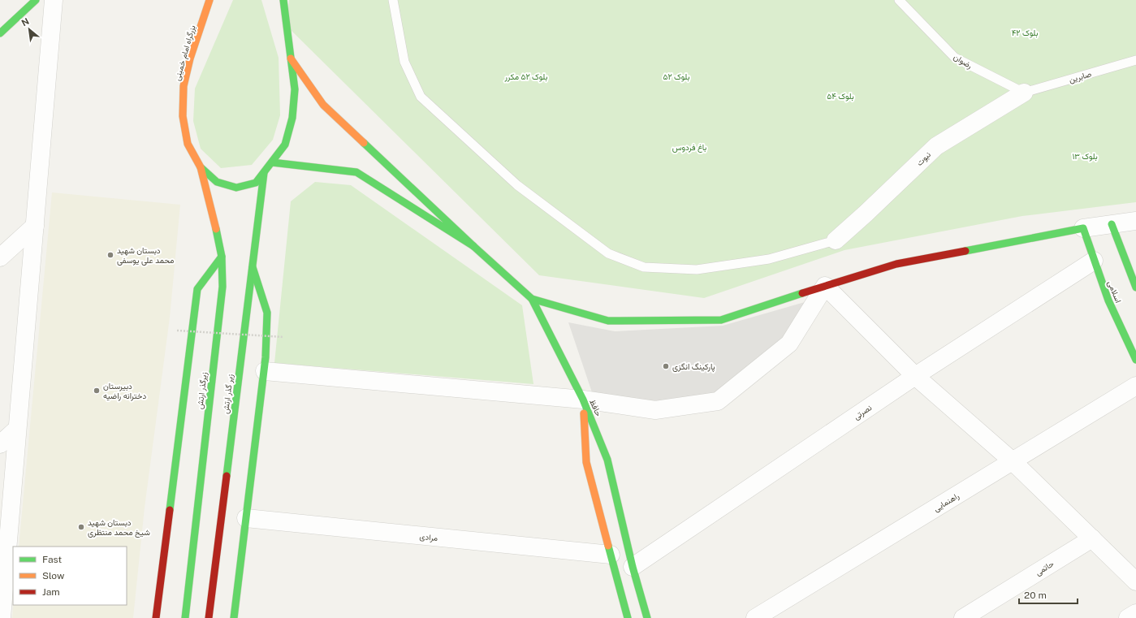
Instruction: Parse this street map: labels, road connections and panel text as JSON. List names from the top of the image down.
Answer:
{
  "streets": {
    "main road": [
      "بزرگراه امام خمینی",
      "اسلامی",
      "زیرگذر ارتش",
      "زیر گذر ارتش",
      "حافظ"
    ],
    "street": [
      "نبوت",
      "نصرتی",
      "راهنمایی",
      "مرادی",
      "حاتمی"
    ],
    "lane": ["رضوان", "صابرین"]
  },
  "crossings": [
    ["بزرگراه امام خمینی", "زیرگذر ارتش"],
    ["رضوان", "صابرین"],
    ["رضوان", "نبوت"],
    ["صابرین", "نبوت"],
    ["اسلامی", "نصرتی"],
    ["حافظ", "نصرتی"],
    ["حافظ", "مرادی"]
  ],
  "parks": [
    "بلوک ۴۲",
    "بلوک ۵۲ مکرر",
    "بلوک ۵۲",
    "بلوک ۵۴",
    "باغ فردوس",
    "بلوک ۱۳"
  ],
  "places": [
    "دبستان شهید محمد علی یوسفی",
    "پارکینگ انگزی",
    "دبیرستان دخترانه راضیه",
    "دبستان شهید شیخ محمد منتظری"
  ],
  "legend": ["Fast", "Slow", "Jam"],
  "scale_bar": "20 m",
  "north": "top left"
}
